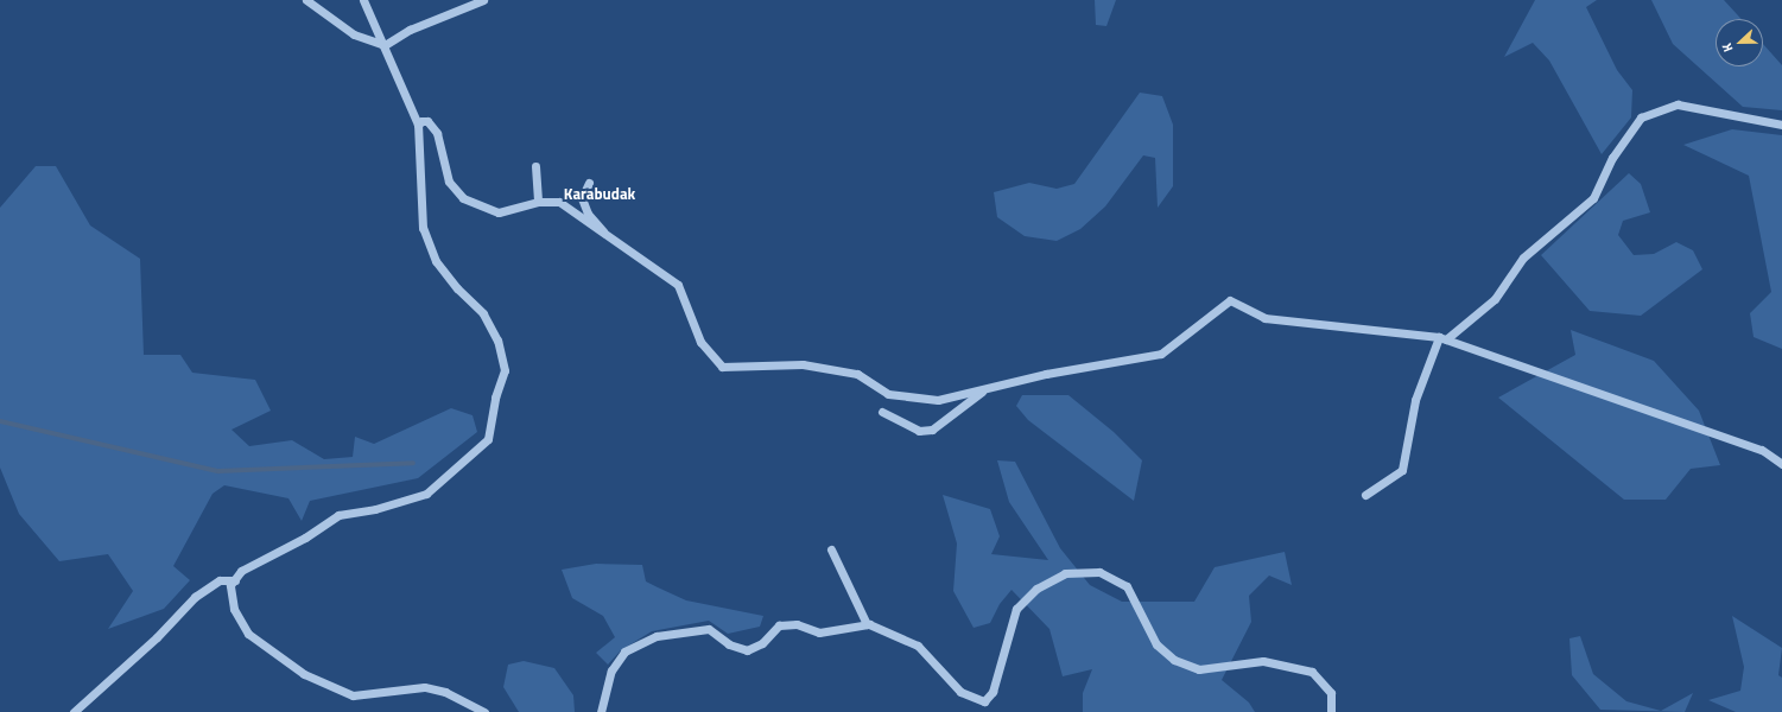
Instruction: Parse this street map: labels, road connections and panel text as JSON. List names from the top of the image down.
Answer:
{
  "districts": ["Karabudak"],
  "north": "left"
}
